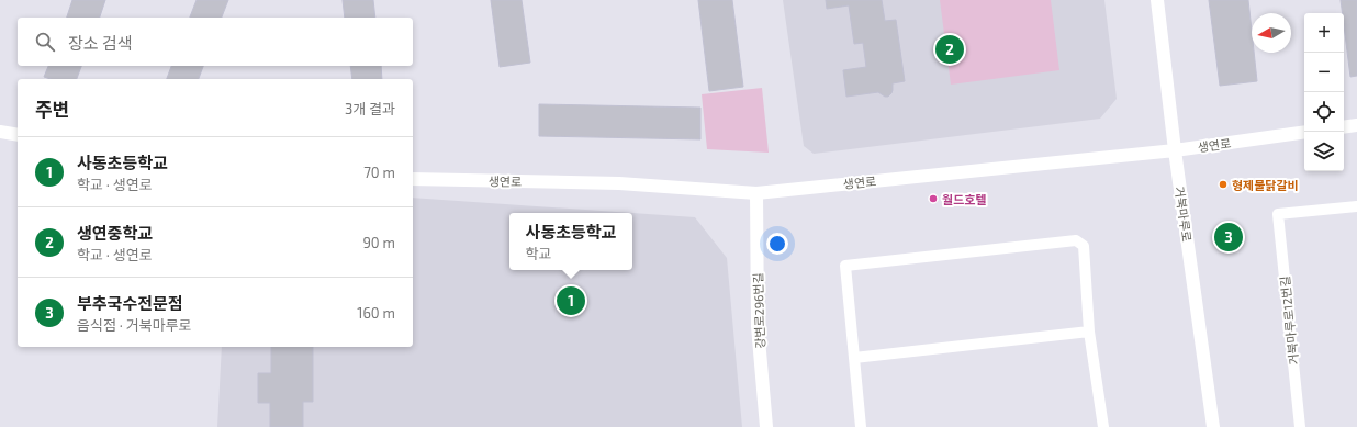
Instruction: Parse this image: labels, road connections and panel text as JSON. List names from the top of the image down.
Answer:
{
  "streets": {
    "street": ["생연로", "거북마루로", "강변로296번길"],
    "lane": ["거북마루로12번길"]
  },
  "crossings": [
    ["생연로", "거북마루로"],
    ["생연로", "강변로296번길"]
  ],
  "places": ["형제물닭갈비", "월드호텔"],
  "north": "left",
  "page": {
    "map_buttons": ["+", "−"],
    "search": "장소 검색",
    "pins": ["2", "3", "1"],
    "heading": ["주변", "3개 결과"],
    "list": [
      {
        "mark": "1",
        "name": "사동초등학교",
        "note": "학교 · 생연로",
        "value": "70 m"
      },
      {
        "mark": "2",
        "name": "생연중학교",
        "note": "학교 · 생연로",
        "value": "90 m"
      },
      {
        "mark": "3",
        "name": "부추국수전문점",
        "note": "음식점 · 거북마루로",
        "value": "160 m"
      }
    ],
    "popup": ["사동초등학교", "학교"]
  }
}
